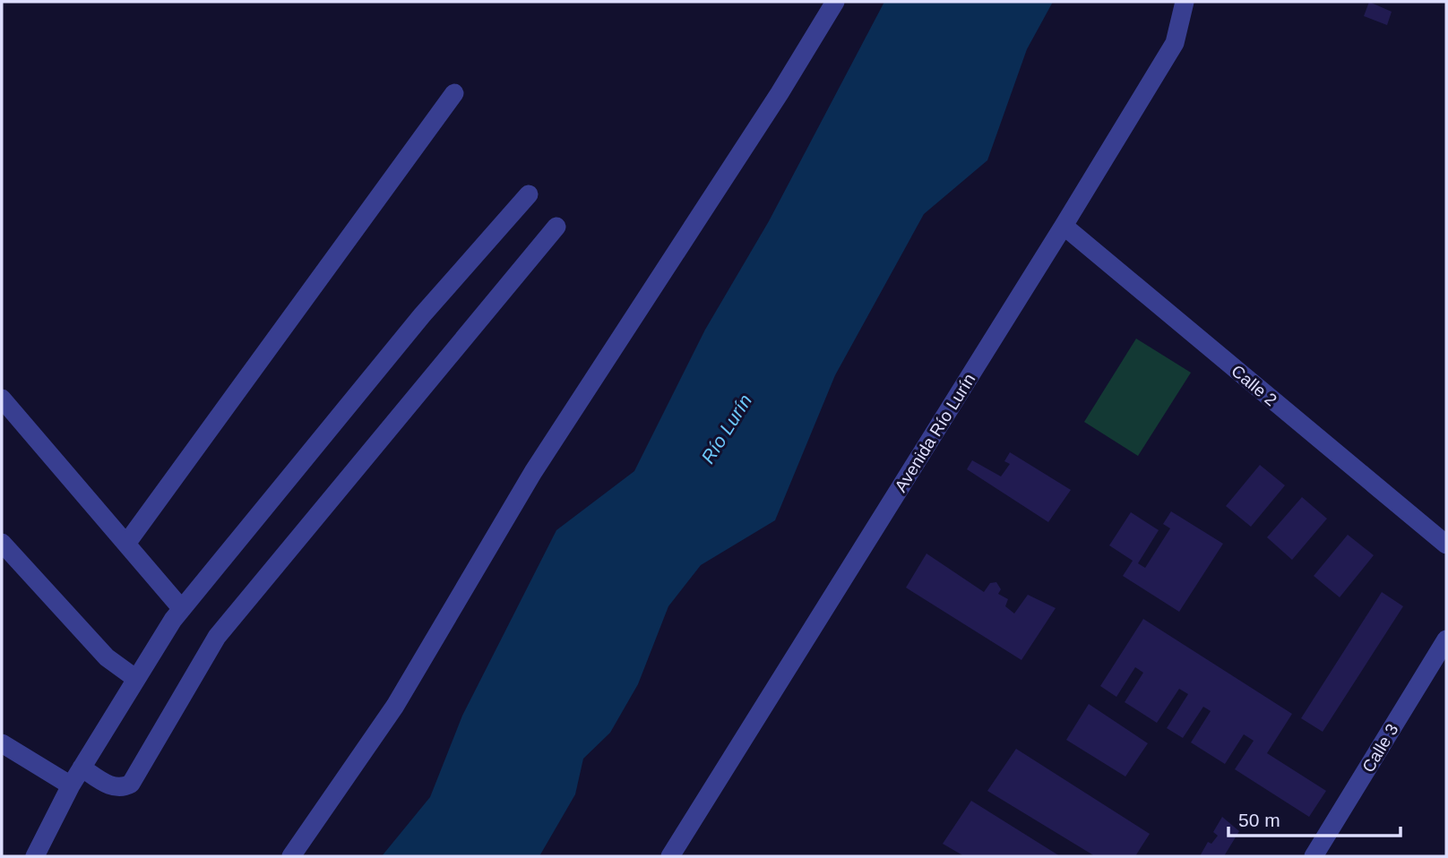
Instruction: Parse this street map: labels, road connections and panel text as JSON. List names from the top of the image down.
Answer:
{
  "streets": {
    "street": ["Calle 2", "Avenida Río Lurín", "Calle 3"]
  },
  "crossings": [
    ["Calle 2", "Avenida Río Lurín"]
  ],
  "water": ["Río Lurín"],
  "scale_bar": "50 m"
}
